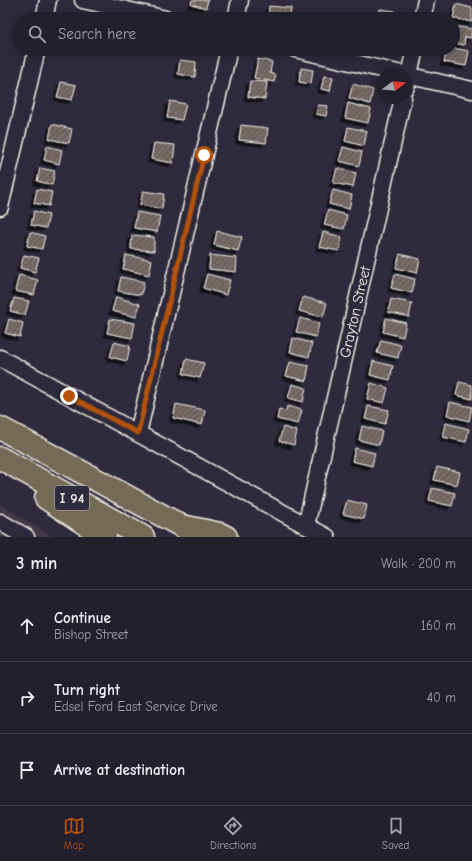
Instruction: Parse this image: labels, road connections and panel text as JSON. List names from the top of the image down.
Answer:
{
  "streets": {
    "highway": ["I 94"],
    "street": ["Grayton Street"]
  },
  "north": "right",
  "page": {
    "search": "Search here",
    "heading": ["3 min", "Walk · 200 m"],
    "list": [
      ["Continue", "Bishop Street", "160 m"],
      ["Turn right", "Edsel Ford East Service Drive", "40 m"],
      "Arrive at destination"
    ],
    "nav": ["Map", "Directions", "Saved"]
  }
}
